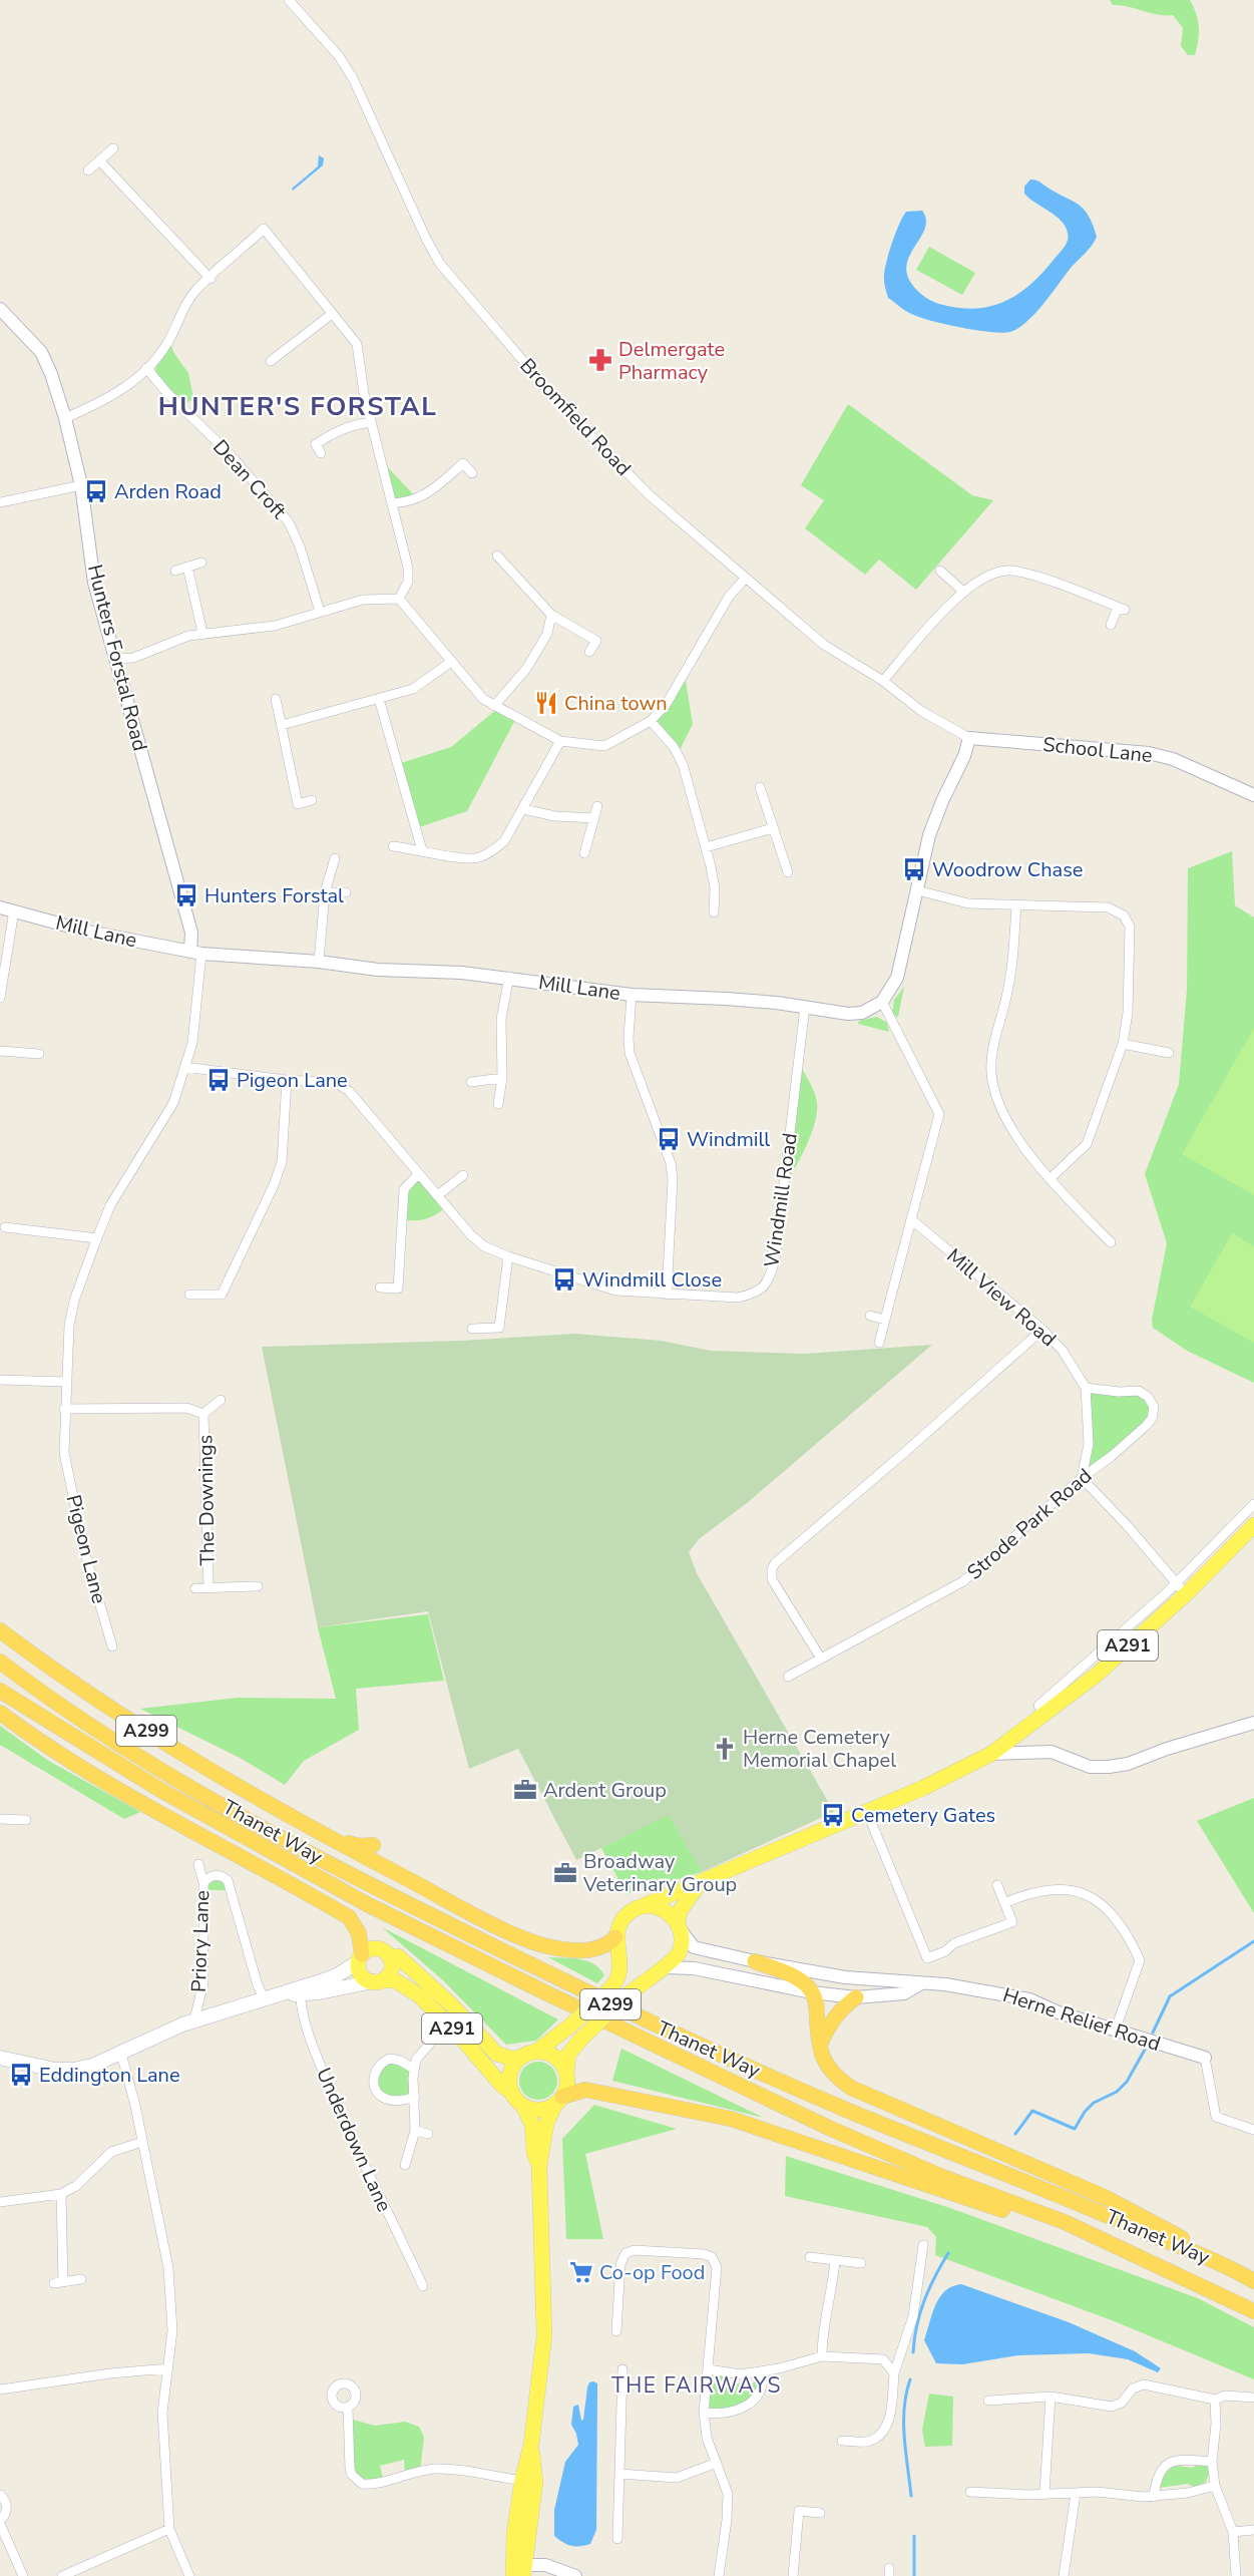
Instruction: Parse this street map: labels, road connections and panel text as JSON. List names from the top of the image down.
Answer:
{
  "streets": {
    "highway": ["A299", "Thanet Way"],
    "main road": ["A291"],
    "street": [
      "Broomfield Road",
      "Dean Croft",
      "Hunters Forstal Road",
      "School Lane",
      "Mill Lane",
      "Windmill Road",
      "Mill View Road",
      "The Downings",
      "Strode Park Road",
      "Pigeon Lane",
      "Priory Lane",
      "Herne Relief Road",
      "Underdown Lane"
    ]
  },
  "crossings": [
    ["Broomfield Road", "School Lane"],
    ["Hunters Forstal Road", "Mill Lane"],
    ["Hunters Forstal Road", "Pigeon Lane"],
    ["Mill Lane", "Windmill Road"],
    ["Mill Lane", "Pigeon Lane"],
    ["Windmill Road", "Pigeon Lane"],
    ["Mill View Road", "Strode Park Road"],
    ["The Downings", "Pigeon Lane"],
    ["A291", "A299"],
    ["A299", "Thanet Way"],
    ["A299", "Herne Relief Road"]
  ],
  "districts": ["HUNTER'S FORSTAL", "THE FAIRWAYS"],
  "places": {
    "pharmacy": ["Delmergate Pharmacy"],
    "bus stop": [
      "Arden Road",
      "Woodrow Chase",
      "Hunters Forstal",
      "Pigeon Lane",
      "Windmill",
      "Windmill Close",
      "Cemetery Gates",
      "Eddington Lane"
    ],
    "restaurant": ["China town"],
    "church": ["Herne Cemetery Memorial Chapel"],
    "office": ["Ardent Group", "Broadway Veterinary Group"],
    "supermarket": ["Co-op Food"]
  }
}
